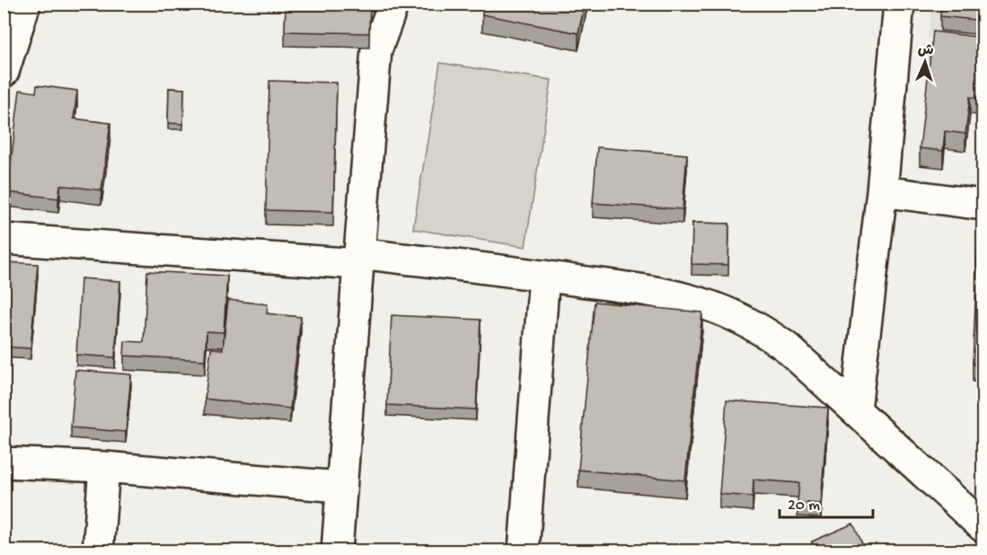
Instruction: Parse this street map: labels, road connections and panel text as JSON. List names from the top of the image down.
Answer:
{
  "scale_bar": "20 m",
  "north": "top"
}
